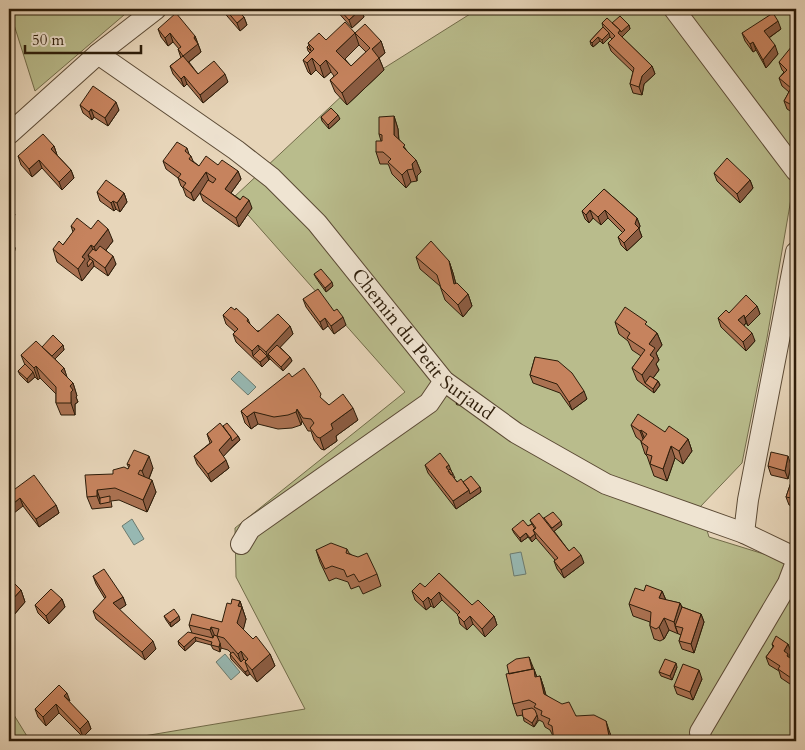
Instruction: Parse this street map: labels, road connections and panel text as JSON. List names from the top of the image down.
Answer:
{
  "streets": {
    "street": ["Chemin du Petit Surjaud"]
  },
  "scale_bar": "50 m"
}
